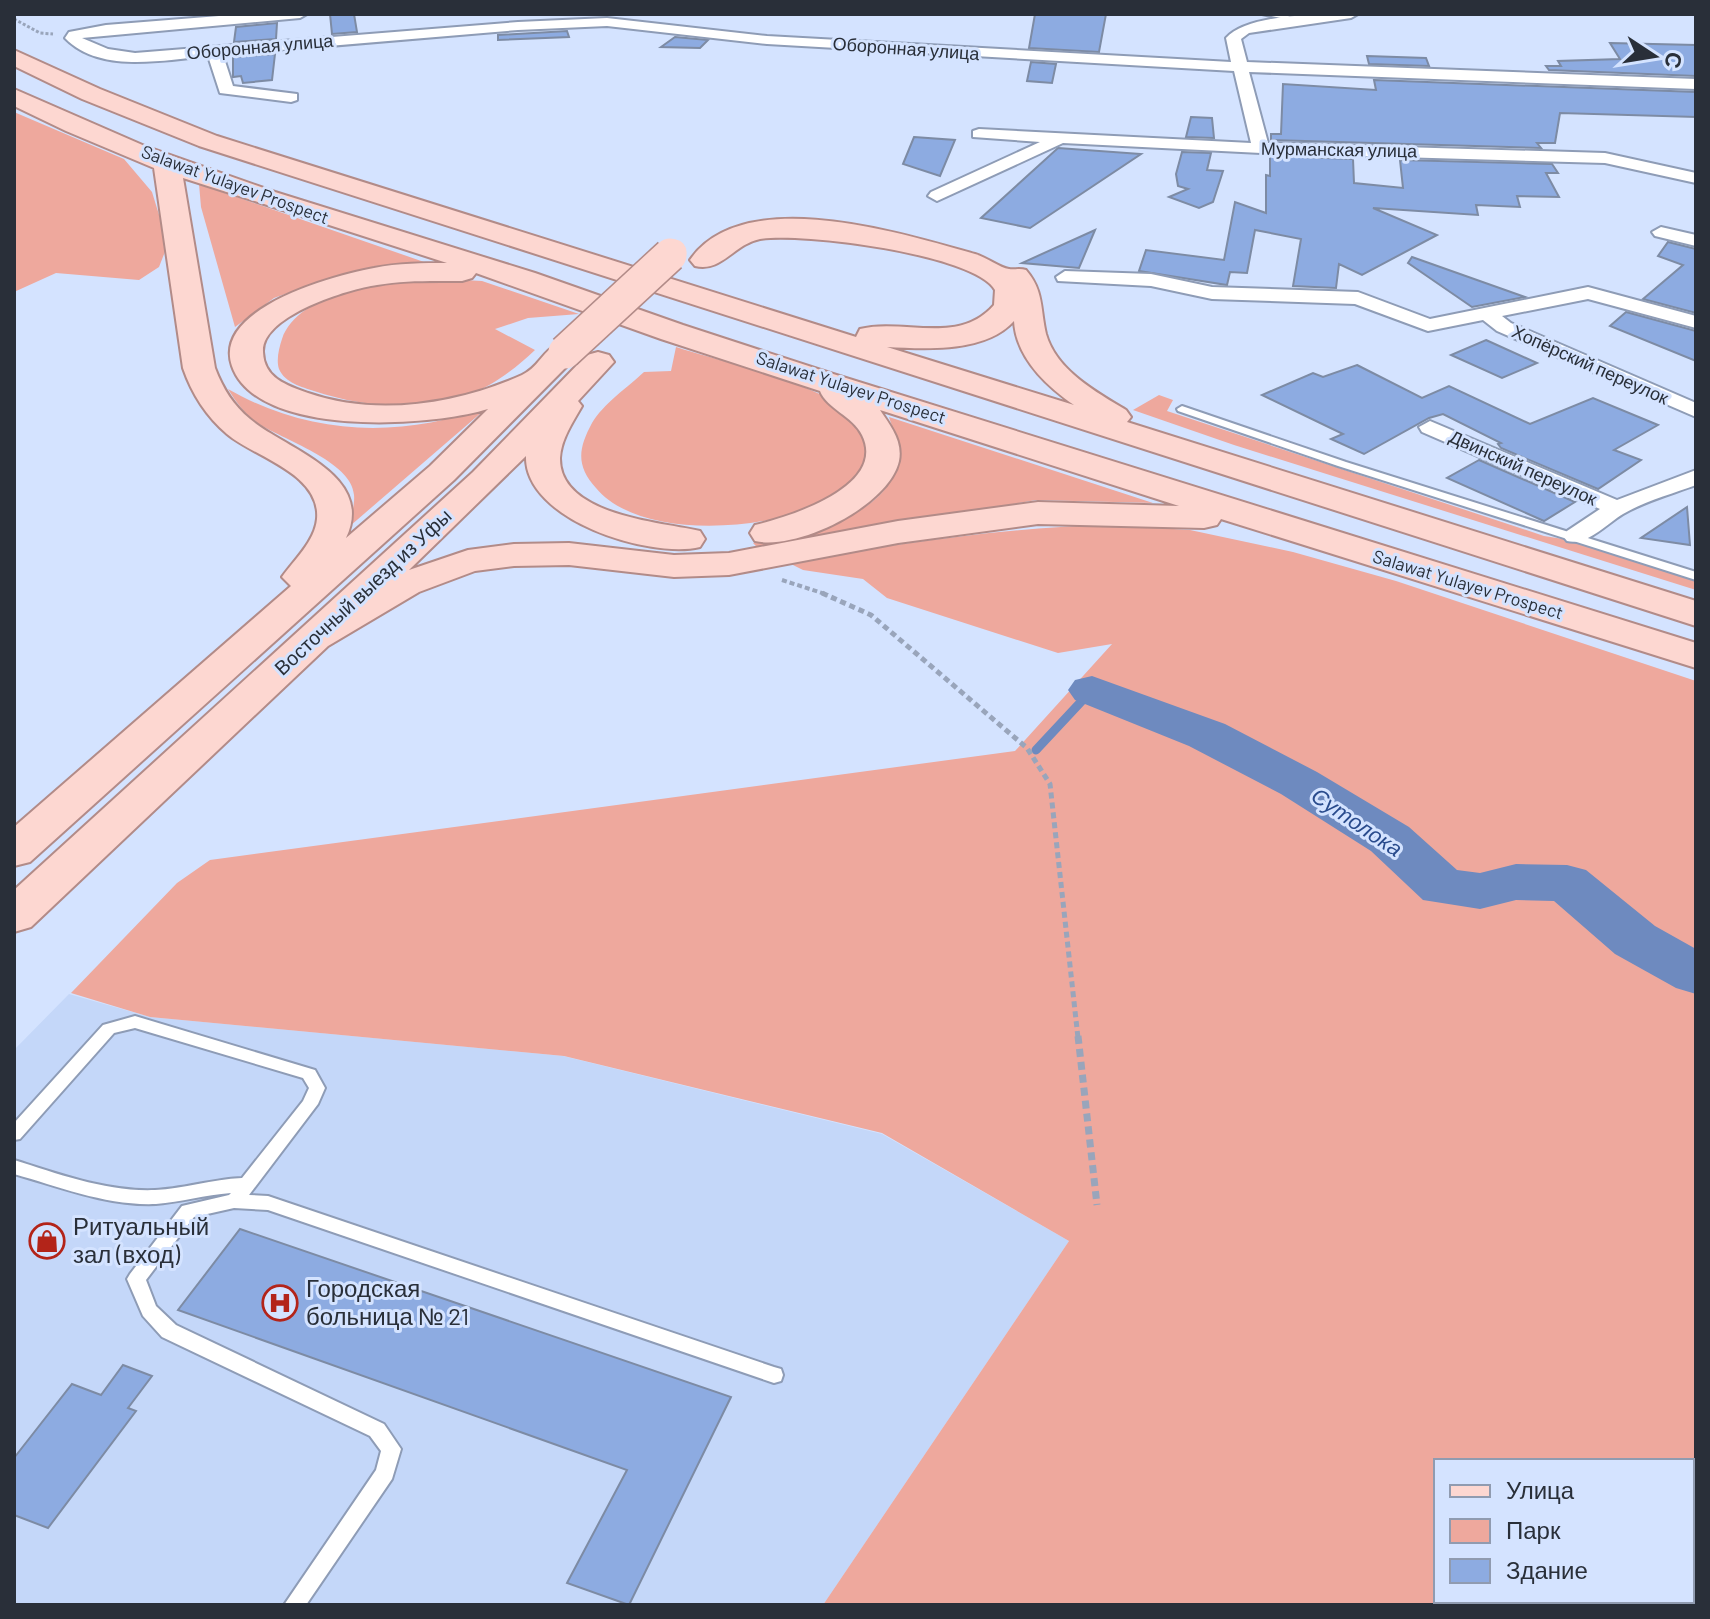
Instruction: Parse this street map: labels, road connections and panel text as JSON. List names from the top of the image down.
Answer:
{
  "streets": {
    "main road": ["Salawat Yulayev Prospect", "Восточный выезд из Уфы"],
    "street": [
      "Оборонная улица",
      "Мурманская улица",
      "Хопёрский переулок",
      "Двинский переулок"
    ]
  },
  "crossings": [
    ["Salawat Yulayev Prospect", "Восточный выезд из Уфы"]
  ],
  "water": ["Сутолока"],
  "places": {
    "shop": ["Ритуальный зал (вход)"],
    "hospital": ["Городская больница № 21"]
  },
  "legend": ["Улица", "Парк", "Здание"],
  "north": "right"
}
